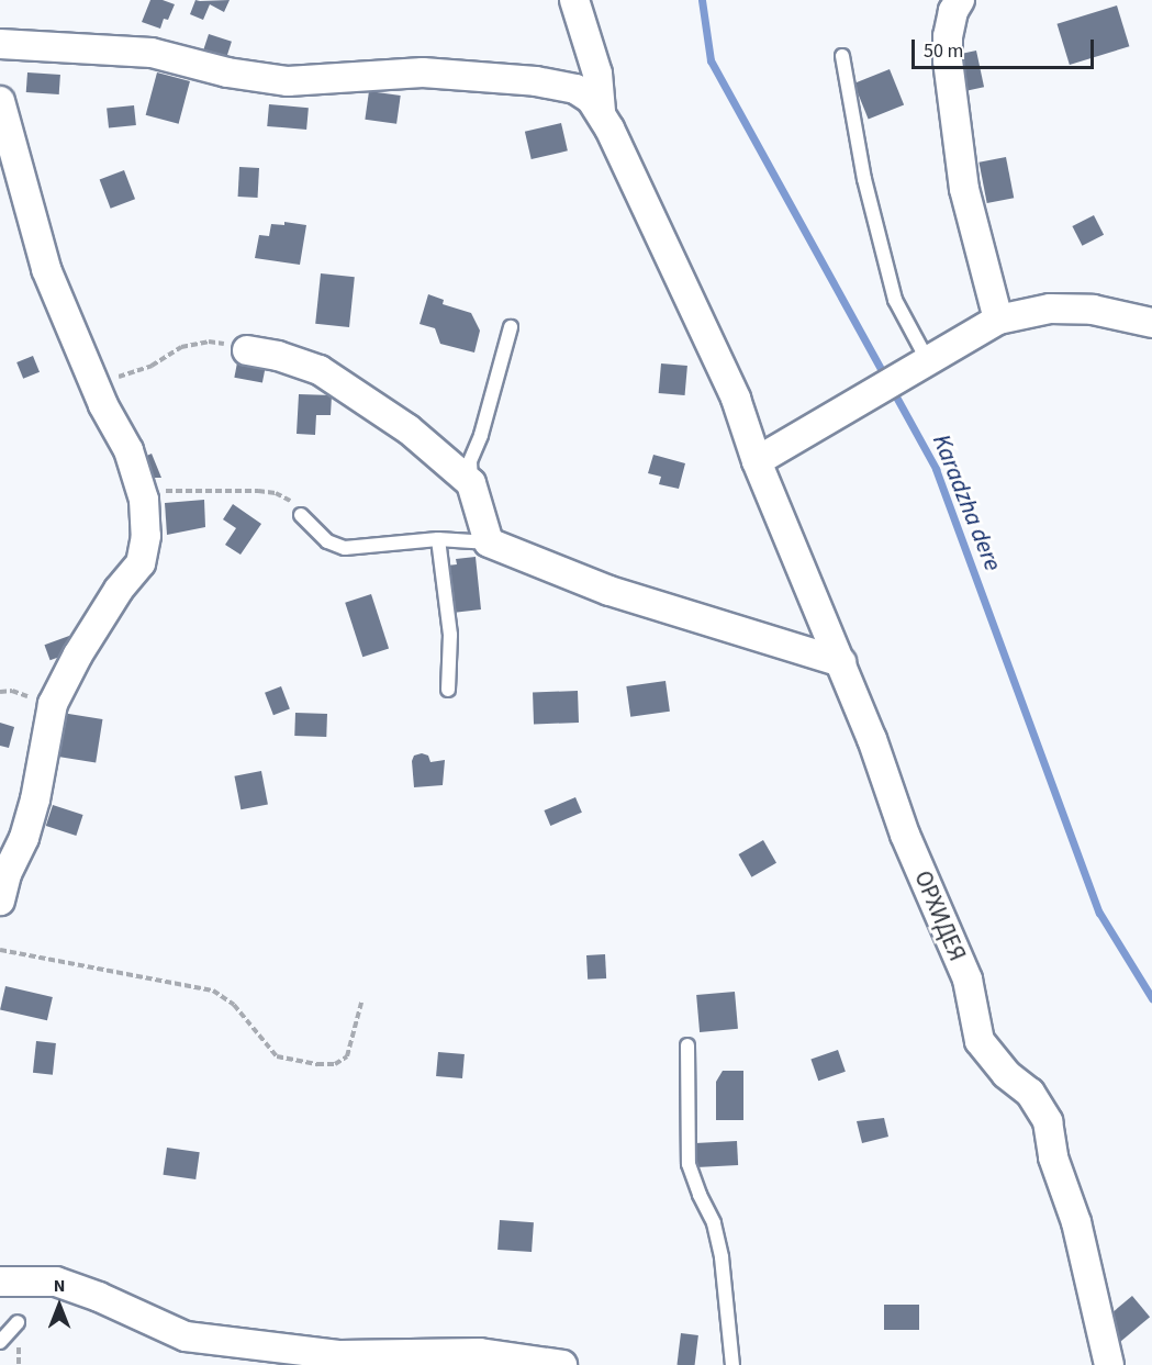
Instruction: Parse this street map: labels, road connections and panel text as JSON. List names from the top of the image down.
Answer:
{
  "streets": {
    "street": ["ОРХИДЕЯ"]
  },
  "water": ["Karadzha dere"],
  "scale_bar": "50 m",
  "north": "top"
}
